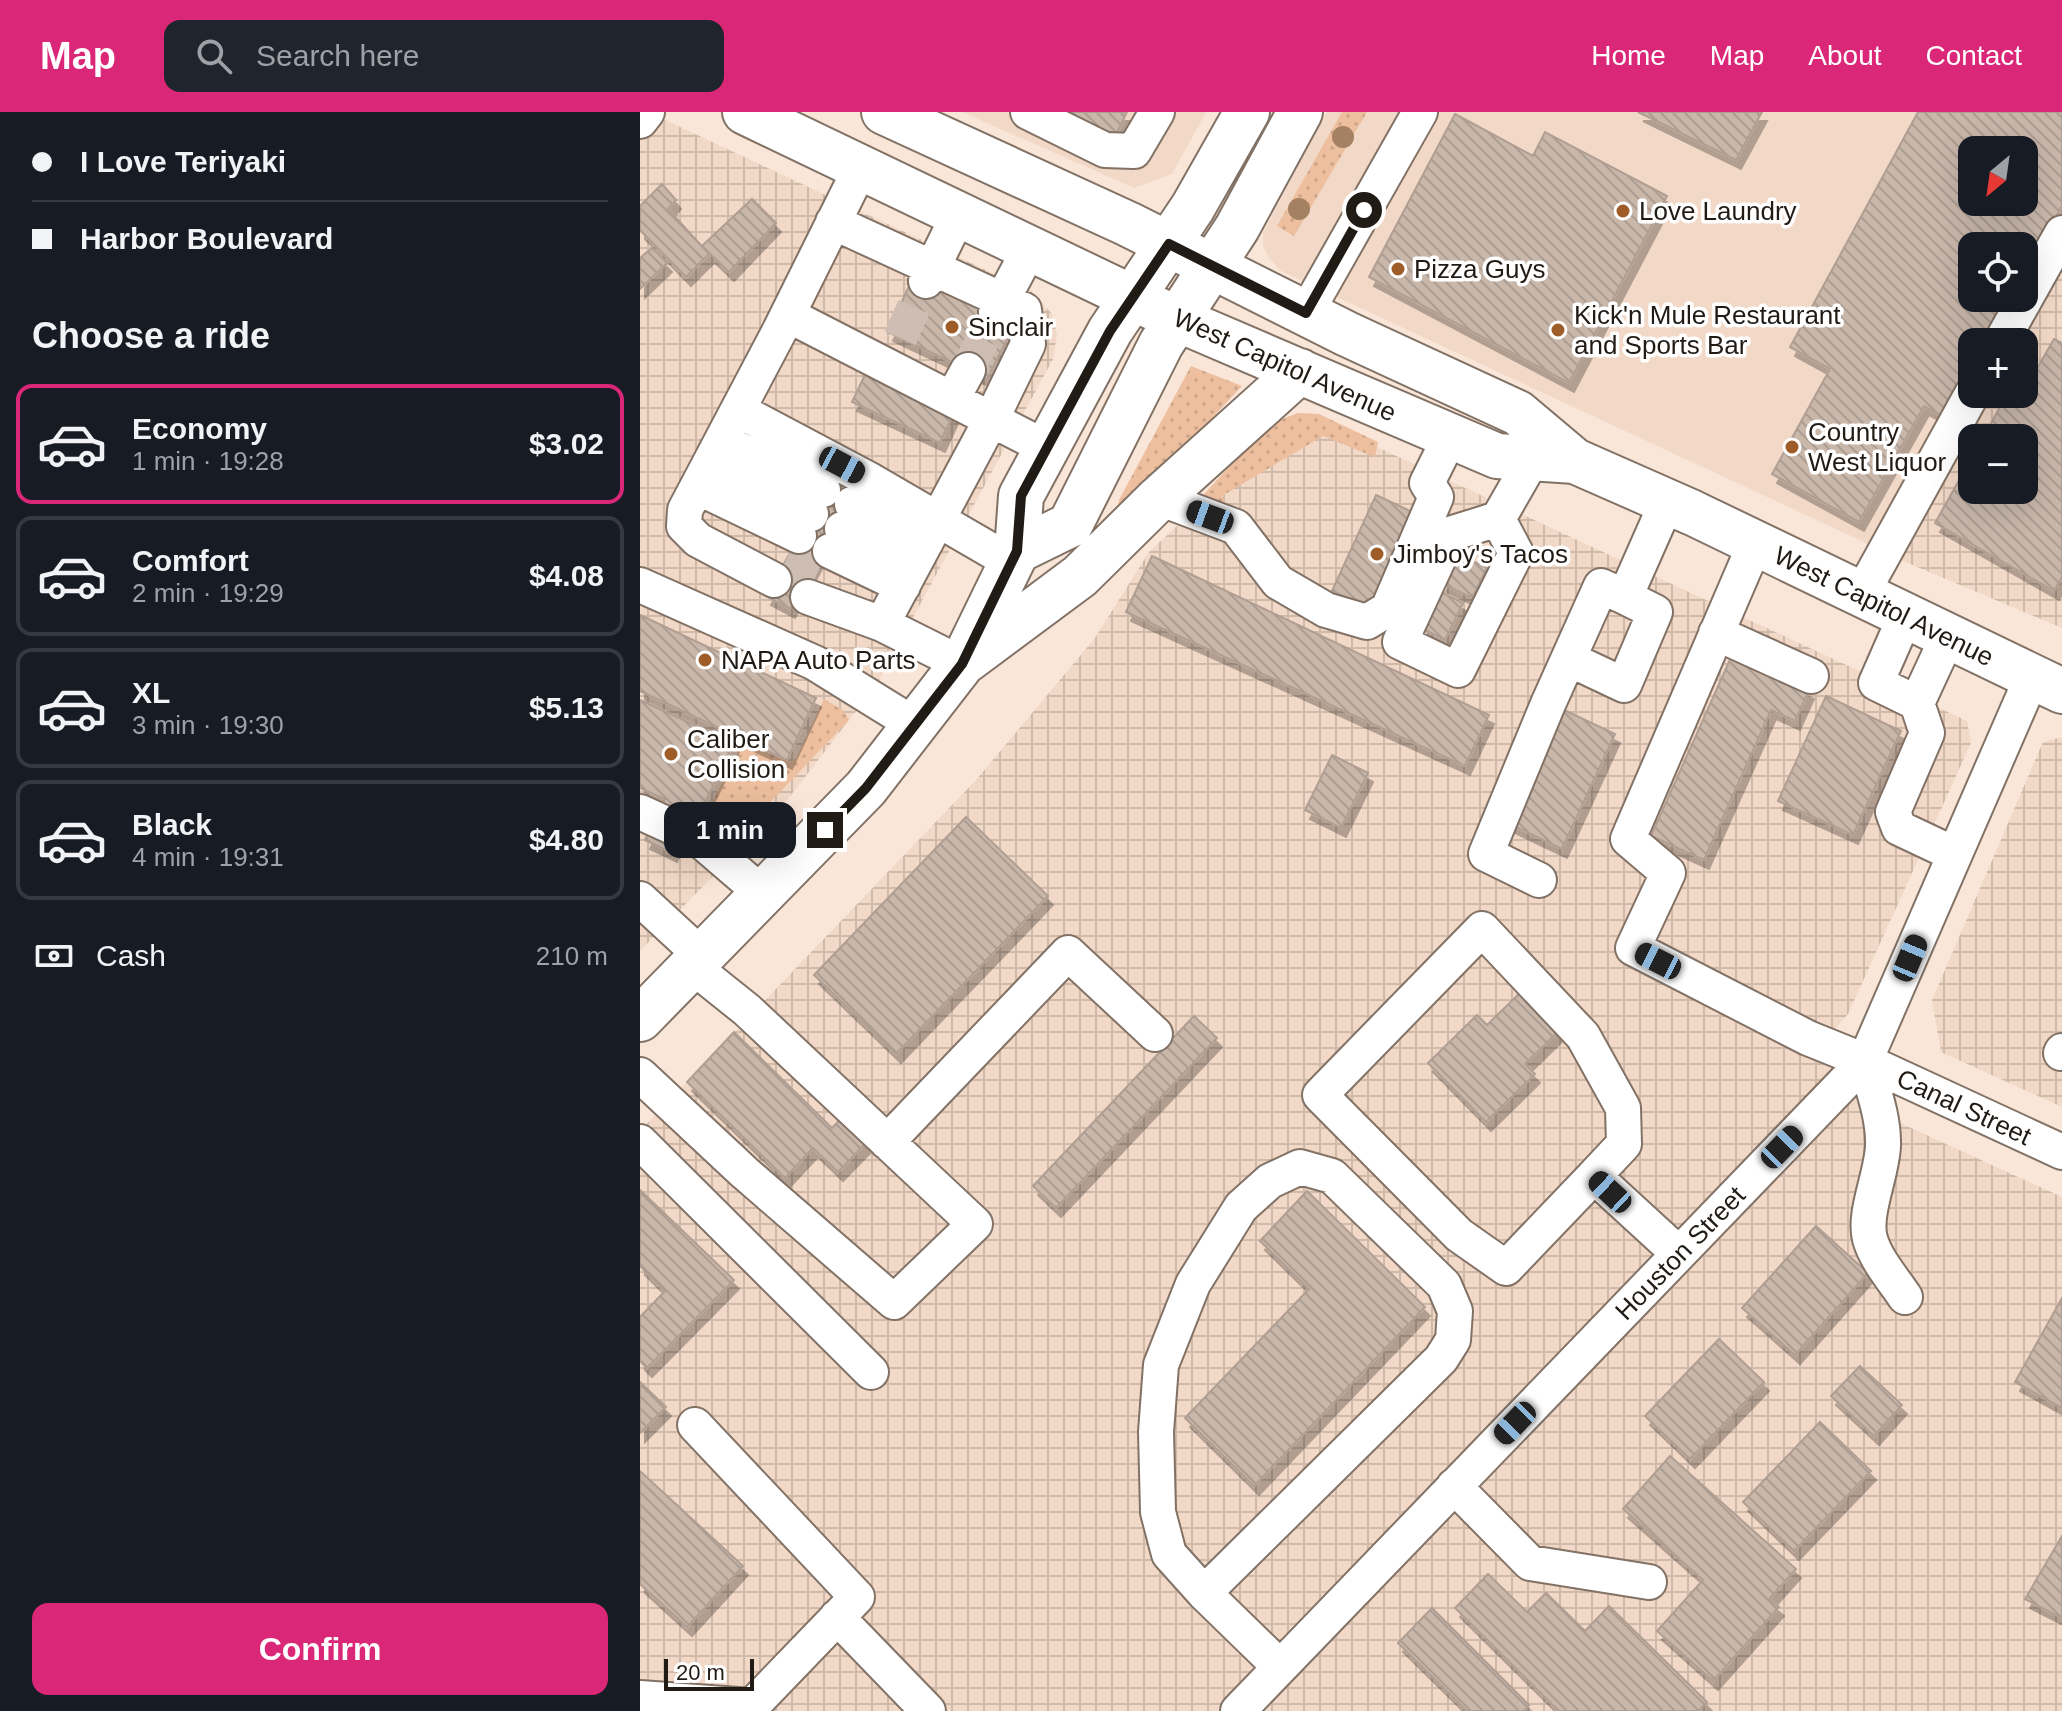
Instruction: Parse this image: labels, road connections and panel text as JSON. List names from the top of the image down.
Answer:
{
  "streets": {
    "main road": ["West Capitol Avenue"],
    "street": ["Canal Street", "Houston Street"]
  },
  "crossings": [
    ["West Capitol Avenue", "Houston Street"],
    ["Canal Street", "Houston Street"]
  ],
  "places": [
    "Love Laundry",
    "Pizza Guys",
    "Sinclair",
    "Kick'n Mule Restaurant and Sports Bar",
    "Country West Liquor",
    "Jimboy's Tacos",
    "NAPA Auto Parts",
    "Caliber Collision"
  ],
  "scale_bar": "20 m",
  "north": "bottom left",
  "page": {
    "header": "Map",
    "search": "Search here",
    "nav": [
      "Home",
      "Map",
      "About",
      "Contact"
    ],
    "banner": ["I Love Teriyaki", "Harbor Boulevard"],
    "map_buttons": ["+", "−"],
    "heading": "Choose a ride",
    "list": [
      {
        "name": "Economy",
        "note": "1 min · 19:28",
        "value": "$3.02"
      },
      {
        "name": "Comfort",
        "note": "2 min · 19:29",
        "value": "$4.08"
      },
      {
        "name": "XL",
        "note": "3 min · 19:30",
        "value": "$5.13"
      },
      {
        "name": "Black",
        "note": "4 min · 19:31",
        "value": "$4.80"
      }
    ],
    "bubble": "1 min",
    "pay": ["Cash", "210 m"],
    "buttons": "Confirm",
    "scale": "20 m"
  }
}
